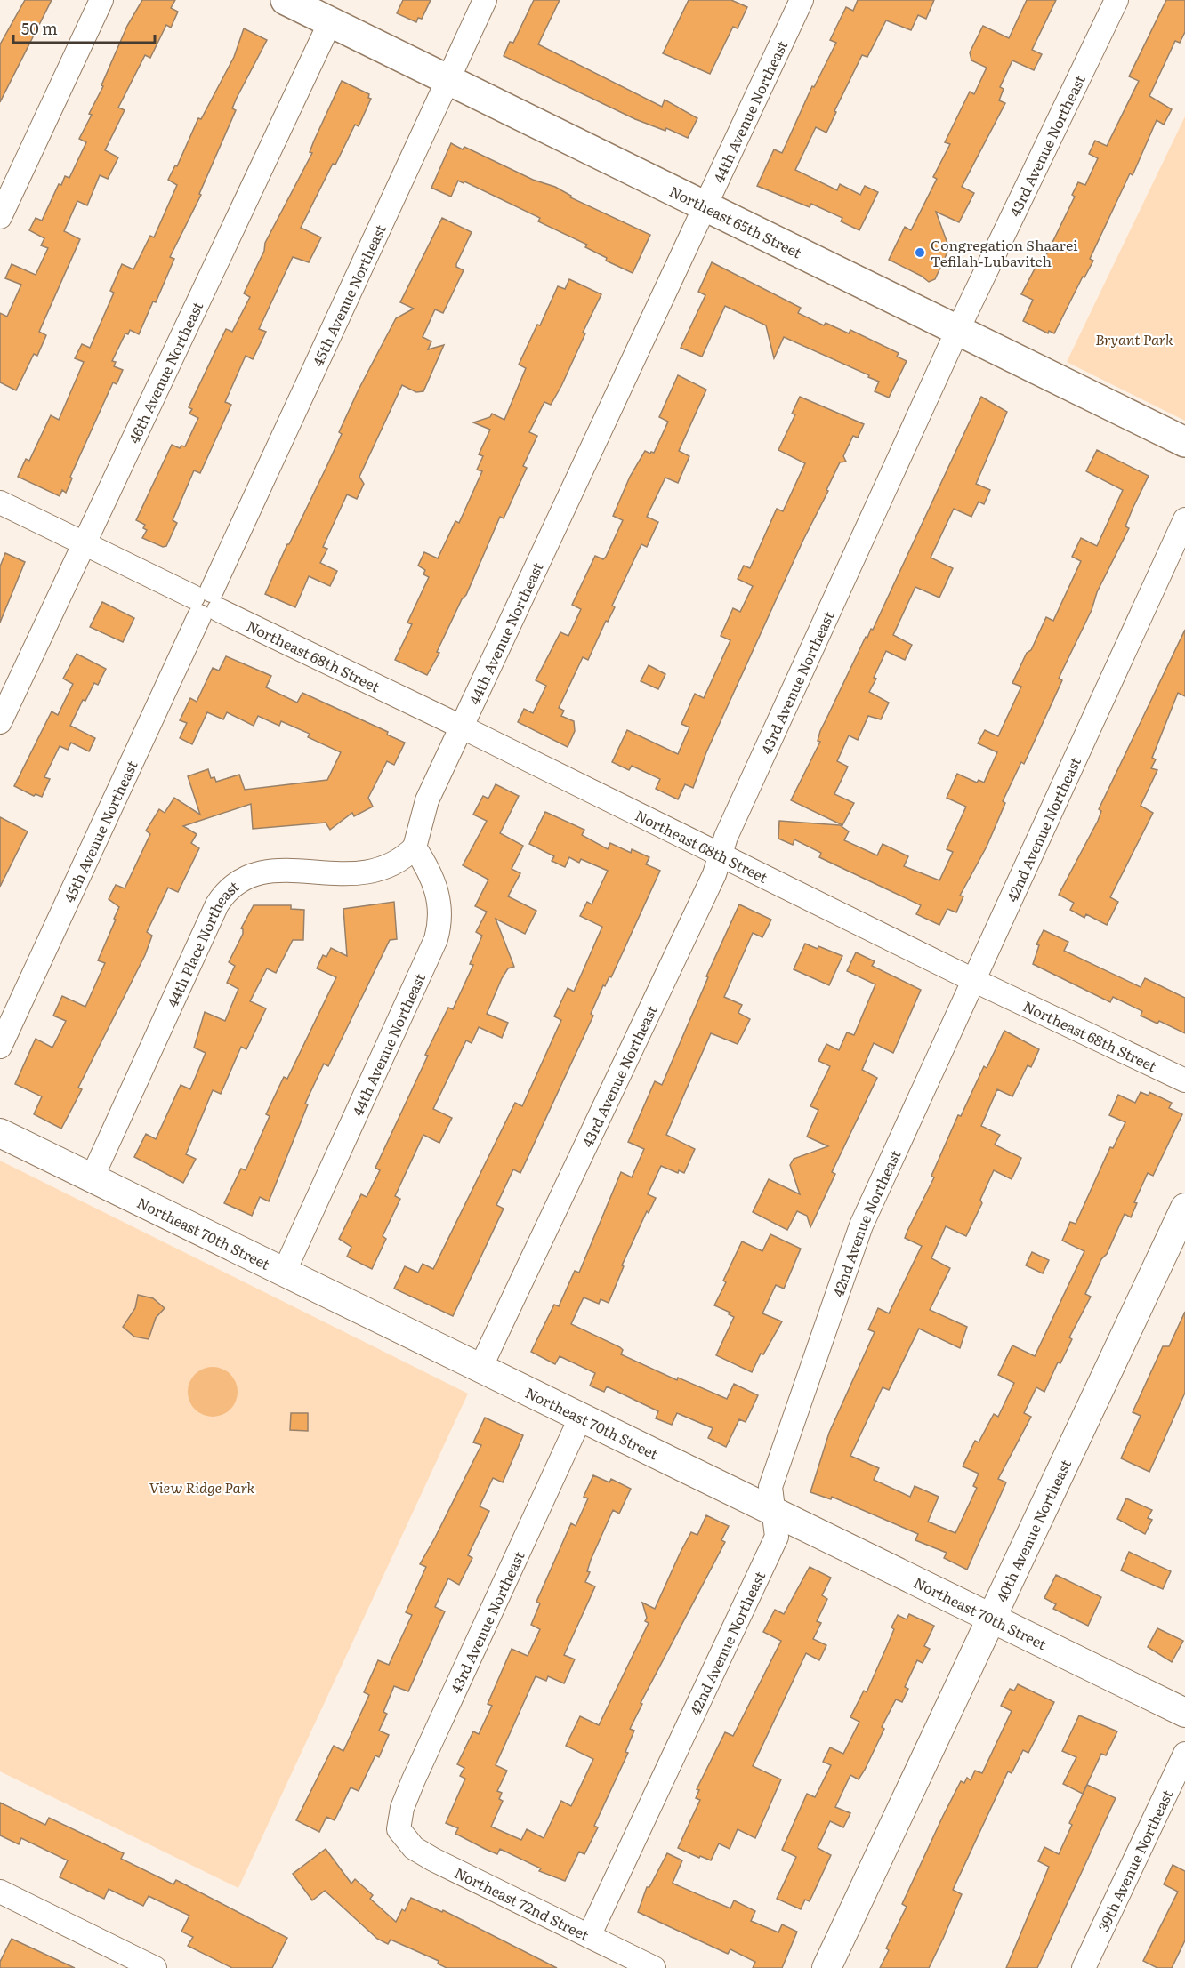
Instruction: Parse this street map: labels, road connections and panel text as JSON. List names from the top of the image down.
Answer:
{
  "streets": {
    "main road": ["Northeast 65th Street"],
    "street": [
      "44th Avenue Northeast",
      "43rd Avenue Northeast",
      "45th Avenue Northeast",
      "46th Avenue Northeast",
      "Northeast 68th Street",
      "42nd Avenue Northeast",
      "44th Place Northeast",
      "Northeast 70th Street",
      "40th Avenue Northeast",
      "39th Avenue Northeast",
      "Northeast 72nd Street"
    ]
  },
  "crossings": [
    ["44th Avenue Northeast", "Northeast 65th Street"],
    ["44th Avenue Northeast", "Northeast 68th Street"],
    ["44th Avenue Northeast", "44th Place Northeast"],
    ["44th Avenue Northeast", "Northeast 70th Street"],
    ["43rd Avenue Northeast", "Northeast 65th Street"],
    ["43rd Avenue Northeast", "Northeast 68th Street"],
    ["43rd Avenue Northeast", "Northeast 70th Street"],
    ["43rd Avenue Northeast", "Northeast 72nd Street"],
    ["Northeast 65th Street", "45th Avenue Northeast"],
    ["Northeast 65th Street", "46th Avenue Northeast"],
    ["45th Avenue Northeast", "Northeast 68th Street"],
    ["46th Avenue Northeast", "Northeast 68th Street"],
    ["Northeast 68th Street", "42nd Avenue Northeast"],
    ["42nd Avenue Northeast", "Northeast 70th Street"],
    ["42nd Avenue Northeast", "Northeast 72nd Street"],
    ["44th Place Northeast", "Northeast 70th Street"],
    ["Northeast 70th Street", "40th Avenue Northeast"]
  ],
  "parks": ["Bryant Park", "View Ridge Park"],
  "places": ["Congregation Shaarei Tefilah-Lubavitch"],
  "scale_bar": "50 m"
}
